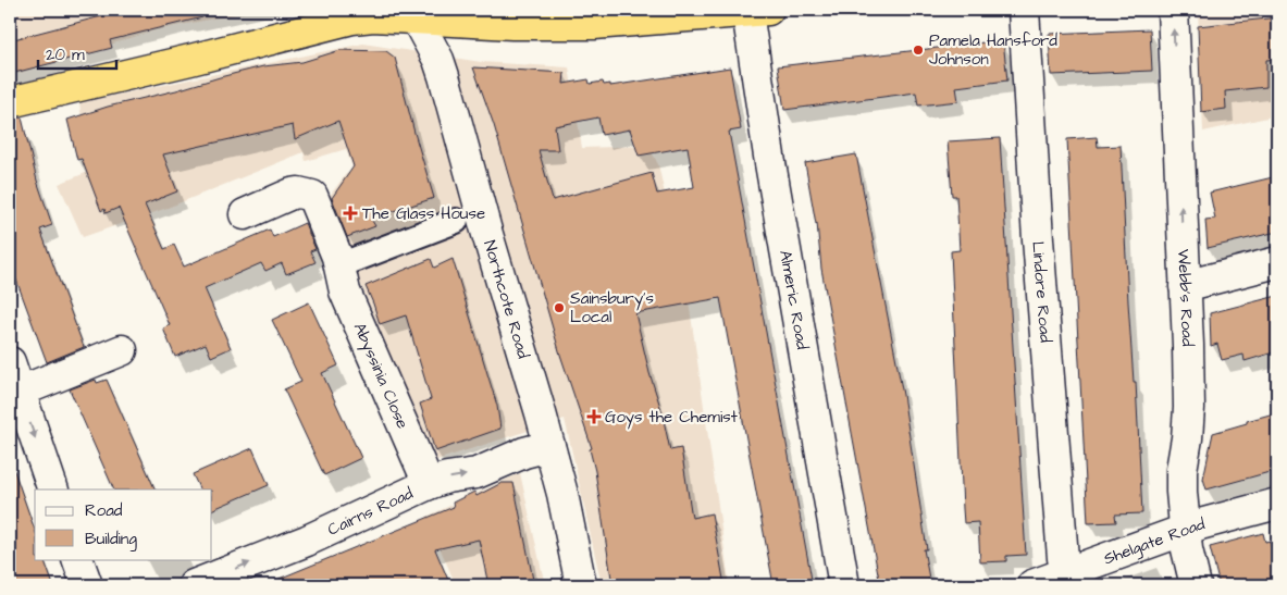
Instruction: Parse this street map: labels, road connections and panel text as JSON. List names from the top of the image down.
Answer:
{
  "streets": {
    "street": [
      "Lindore Road",
      "Webb's Road",
      "Almeric Road",
      "Northcote Road",
      "Abyssinia Close",
      "Cairns Road",
      "Shelgate Road"
    ]
  },
  "crossings": [
    ["Lindore Road", "Shelgate Road"],
    ["Webb's Road", "Shelgate Road"],
    ["Northcote Road", "Cairns Road"],
    ["Abyssinia Close", "Cairns Road"]
  ],
  "one_way": ["Webb's Road"],
  "places": {
    "other": ["Pamela Hansford Johnson", "Sainsbury's Local"],
    "health": ["The Glass House", "Goys the Chemist"]
  },
  "legend": ["Road", "Building"],
  "scale_bar": "20 m"
}
